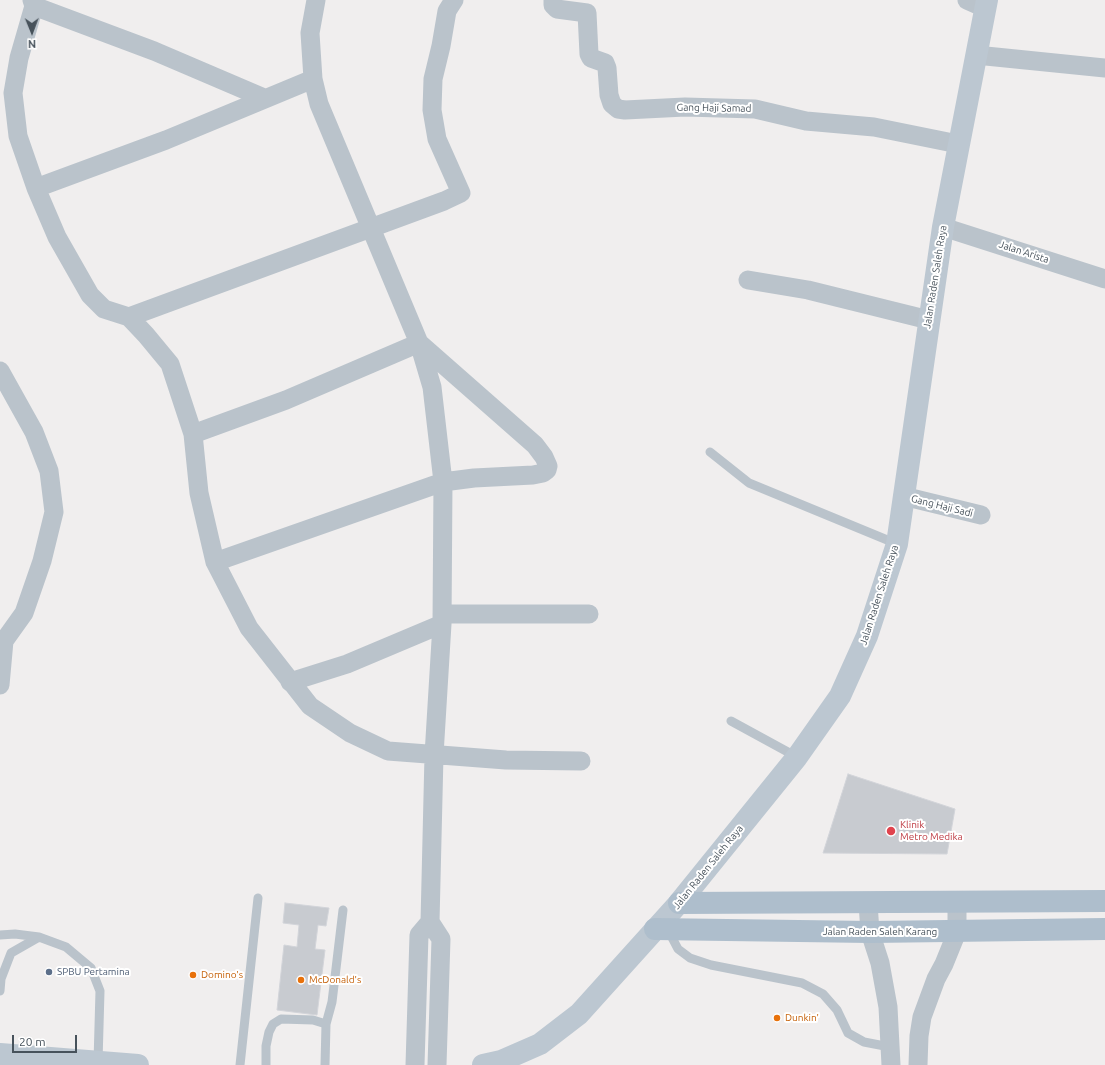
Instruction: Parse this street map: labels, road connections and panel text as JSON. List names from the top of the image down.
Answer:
{
  "streets": {
    "main road": ["Jalan Raden Saleh Raya", "Jalan Raden Saleh Karang"],
    "street": ["Gang Haji Samad", "Jalan Arista", "Gang Haji Sadi"]
  },
  "crossings": [
    ["Gang Haji Samad", "Jalan Raden Saleh Raya"],
    ["Jalan Arista", "Jalan Raden Saleh Raya"],
    ["Jalan Raden Saleh Raya", "Gang Haji Sadi"],
    ["Jalan Raden Saleh Raya", "Jalan Raden Saleh Karang"]
  ],
  "places": [
    "Klinik Metro Medika",
    "SPBU Pertamina",
    "Domino's",
    "McDonald's",
    "Dunkin'"
  ],
  "scale_bar": "20 m",
  "north": "bottom"
}
